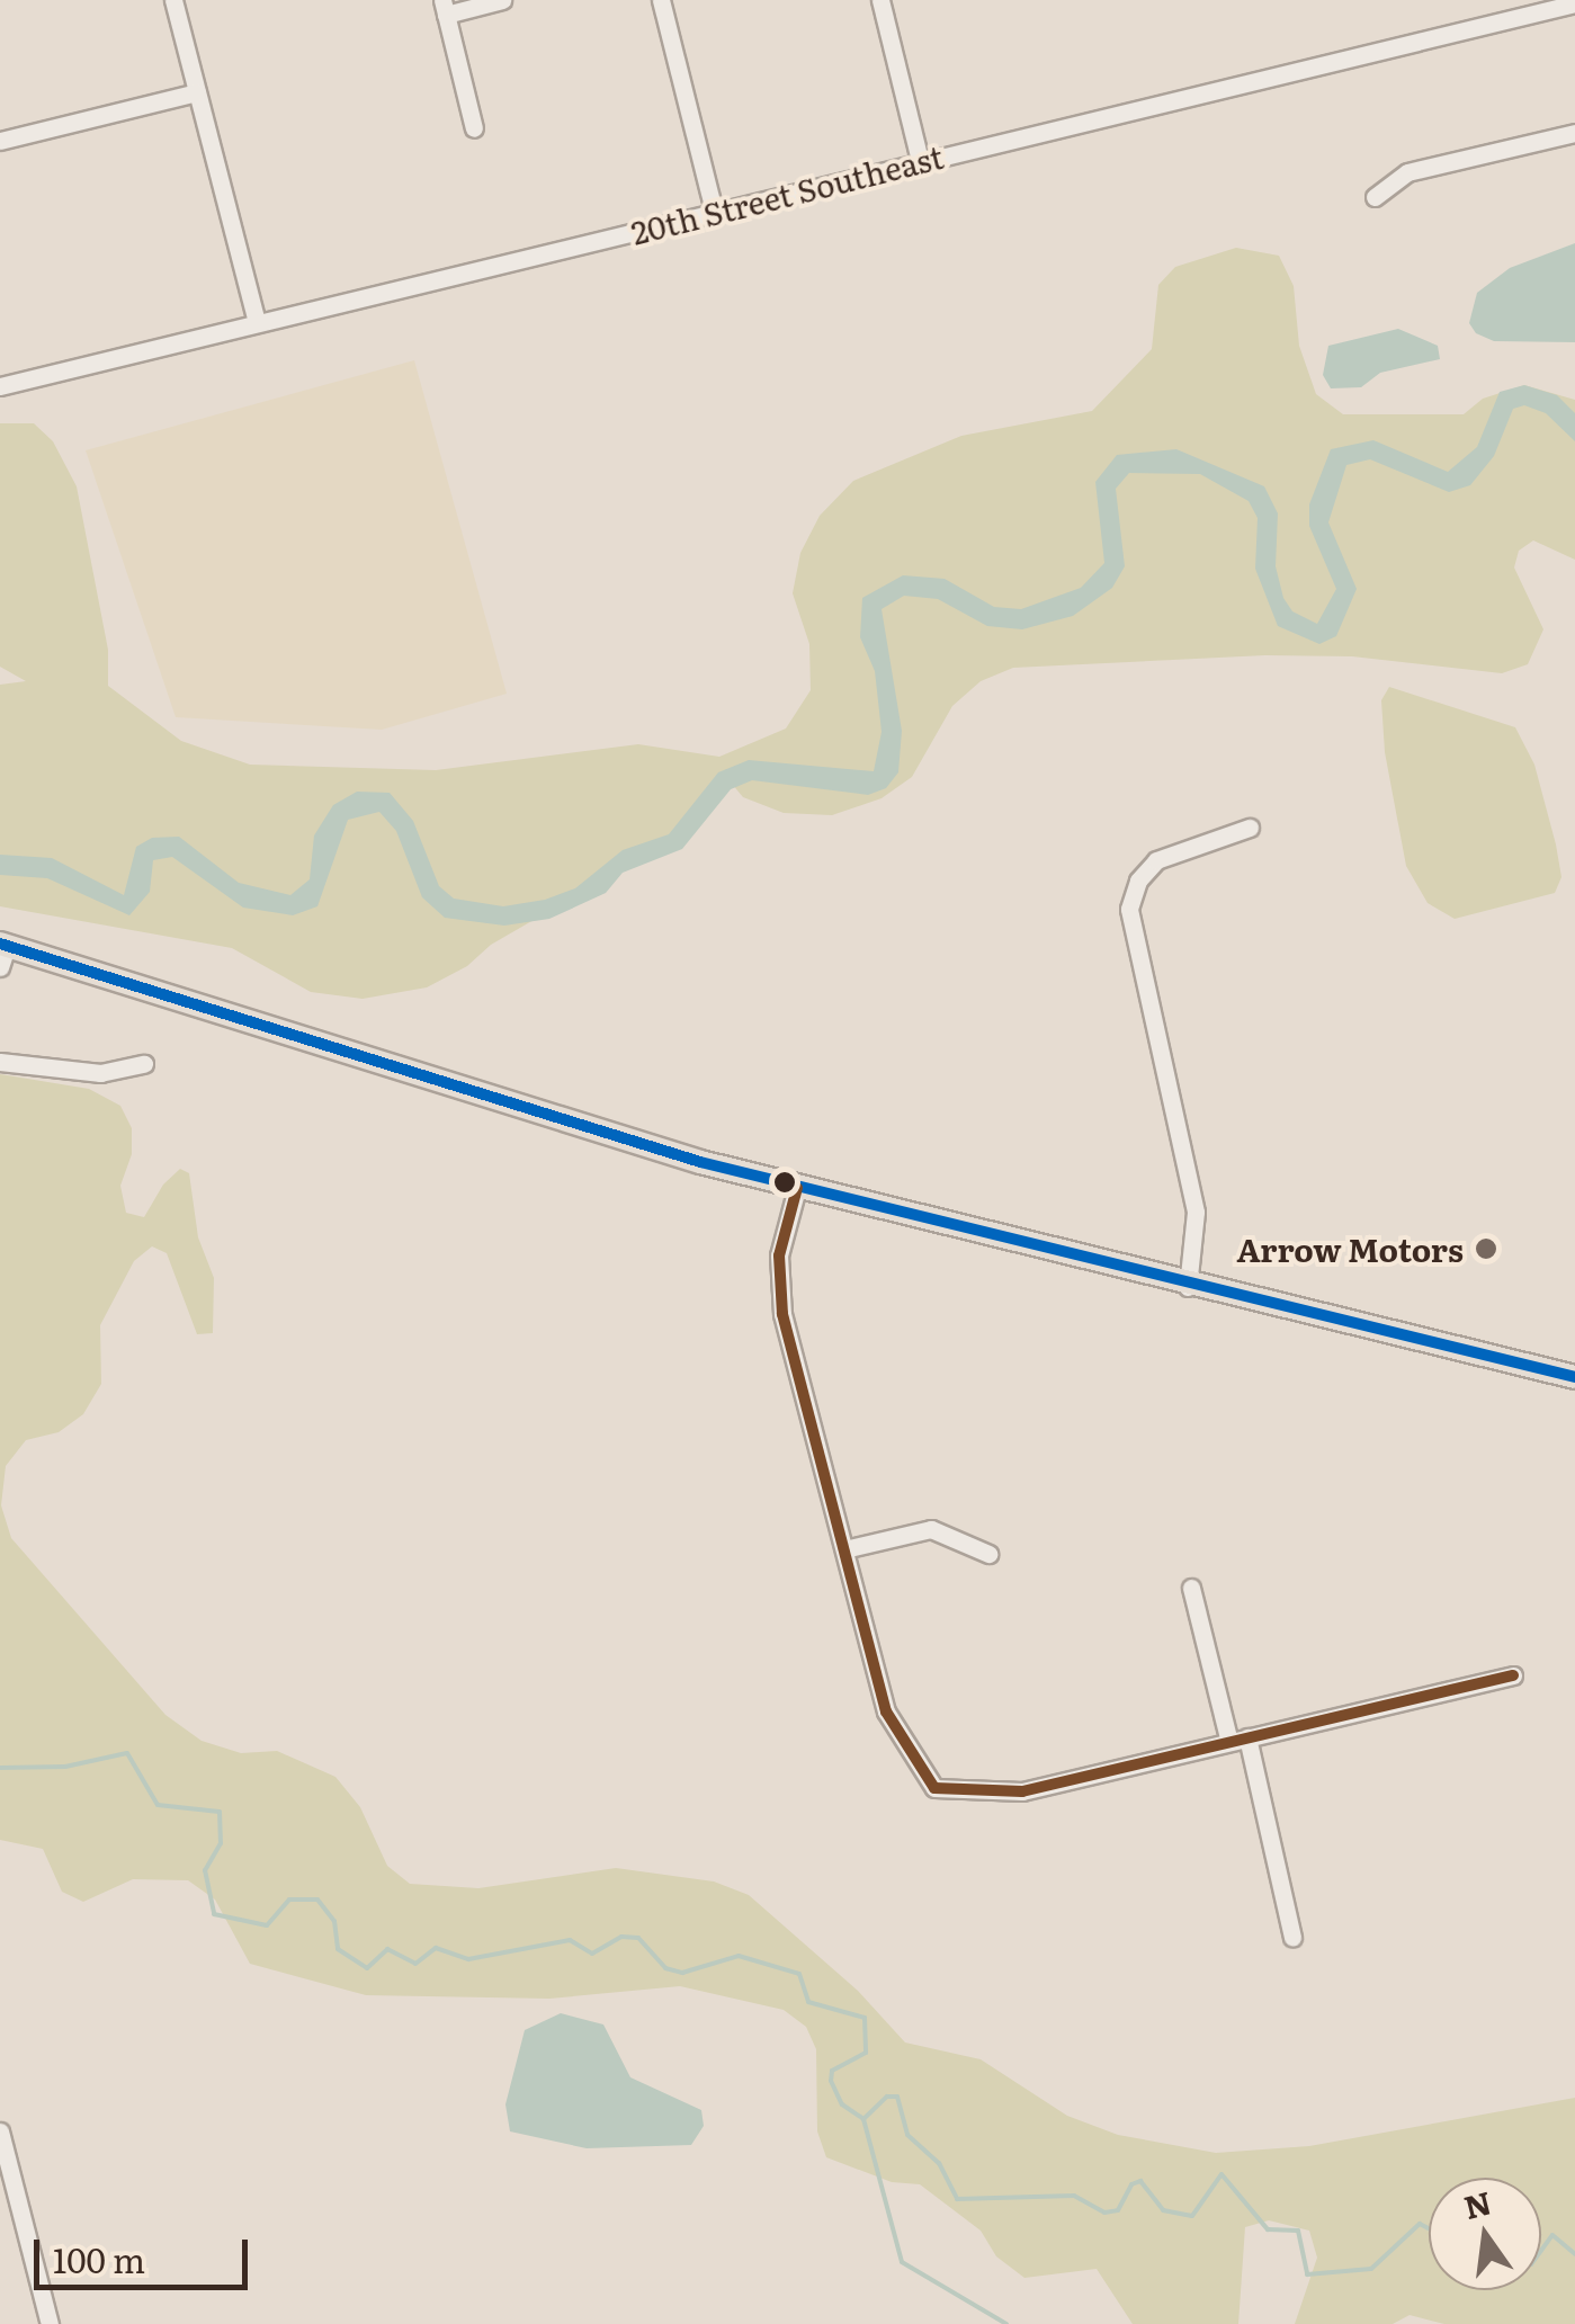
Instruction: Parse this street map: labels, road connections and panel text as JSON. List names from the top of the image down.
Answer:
{
  "streets": {
    "street": ["20th Street Southeast"]
  },
  "places": ["Arrow Motors"],
  "scale_bar": "100 m",
  "north": "top"
}
